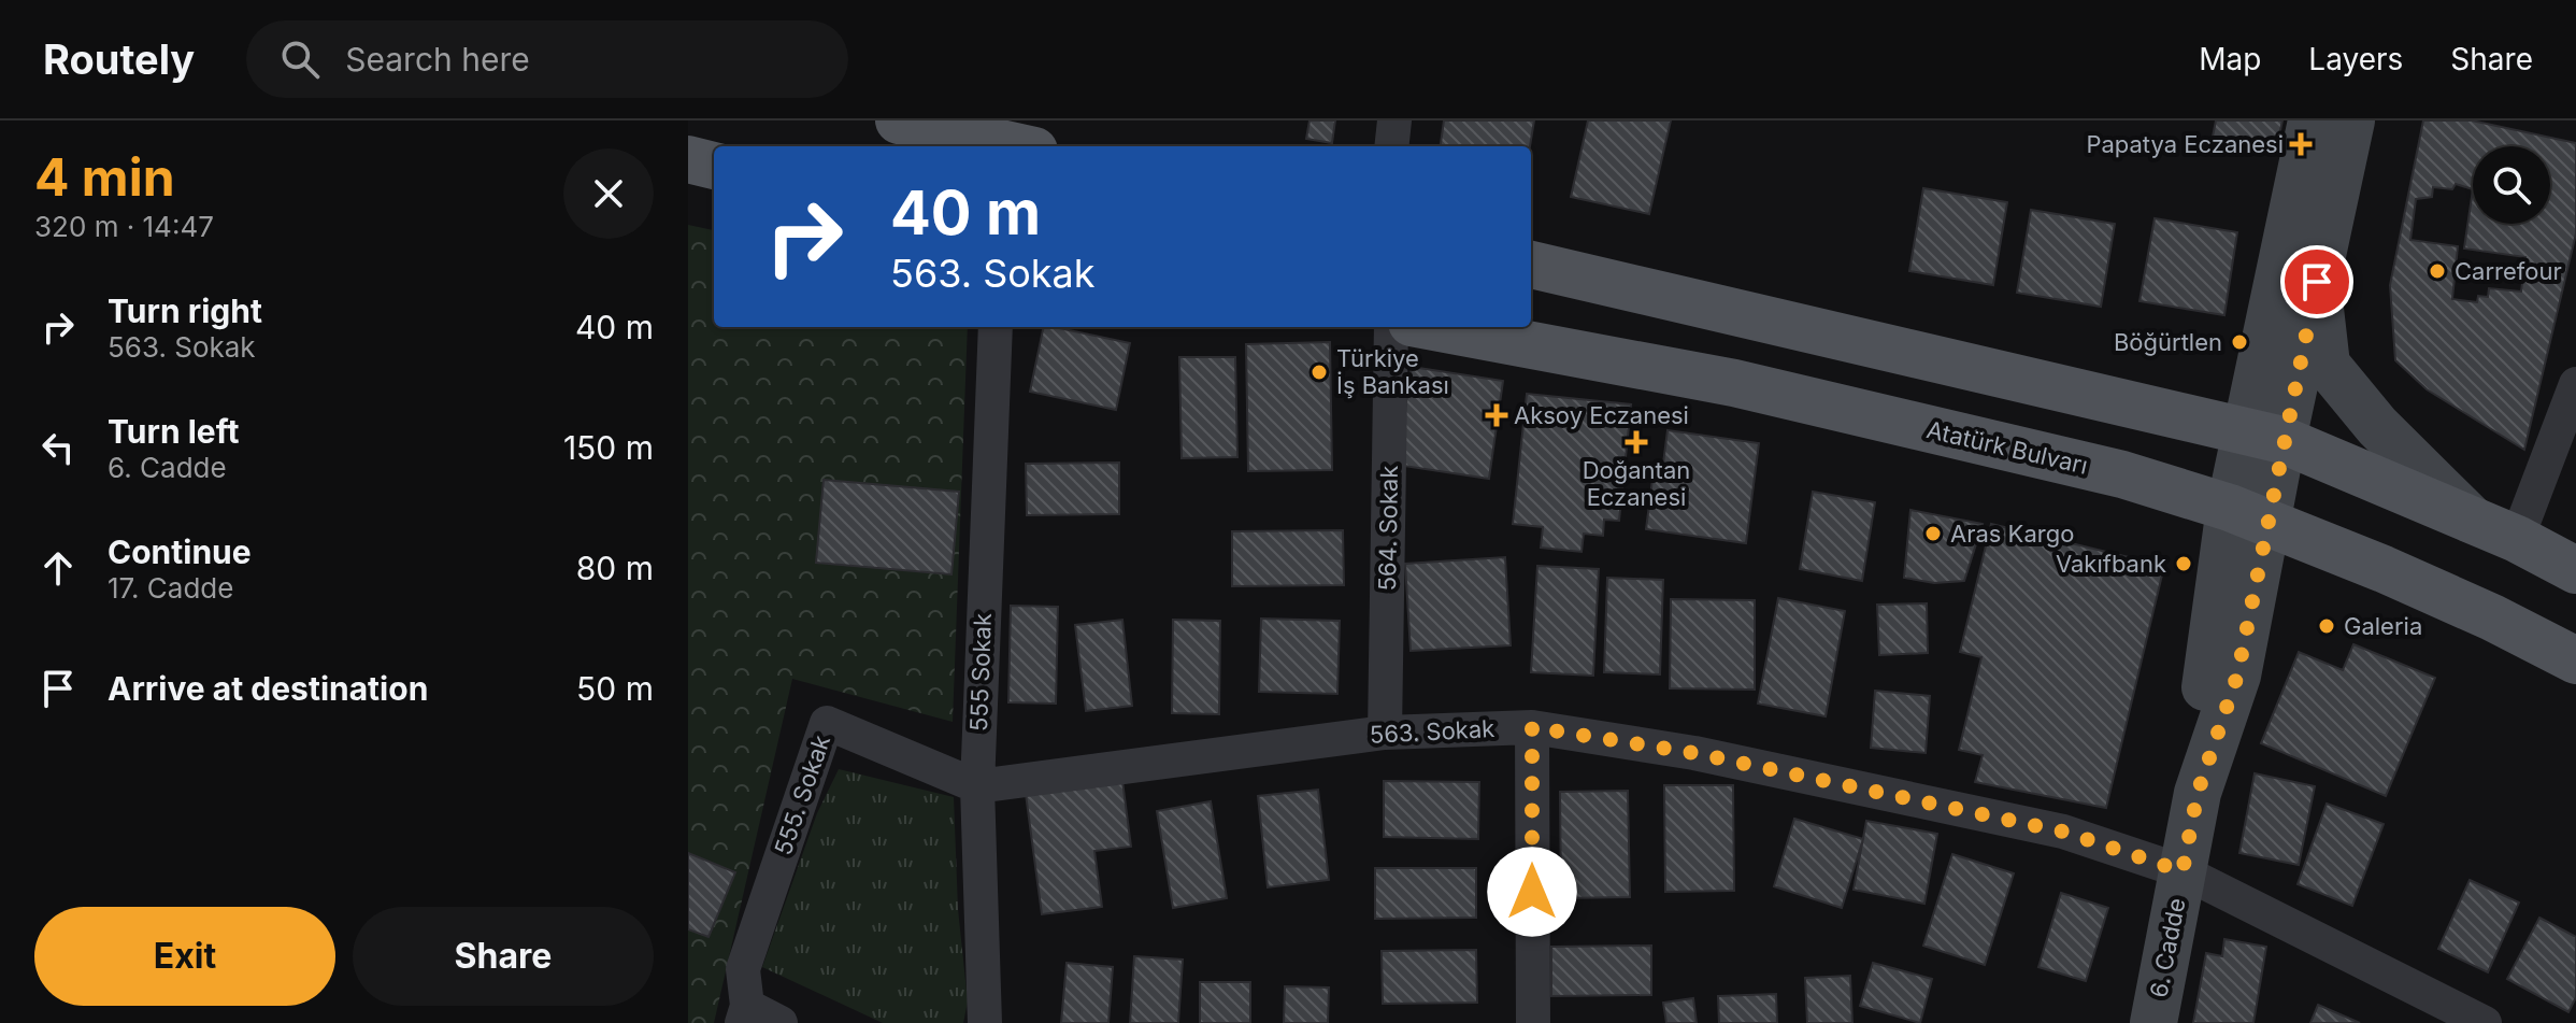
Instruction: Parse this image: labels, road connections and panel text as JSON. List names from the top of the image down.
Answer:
{
  "streets": {
    "main road": ["Atatürk Bulvarı", "6. Cadde"],
    "street": [
      "564. Sokak",
      "555 Sokak",
      "563. Sokak",
      "555. Sokak"
    ]
  },
  "crossings": [
    ["Atatürk Bulvarı", "6. Cadde"],
    ["564. Sokak", "563. Sokak"],
    ["555 Sokak", "563. Sokak"],
    ["555 Sokak", "555. Sokak"],
    ["563. Sokak", "555. Sokak"],
    ["563. Sokak", "6. Cadde"]
  ],
  "places": {
    "health": ["Papatya Eczanesi", "Aksoy Eczanesi", "Doğantan Eczanesi"],
    "other": [
      "Carrefour",
      "Böğürtlen",
      "Türkiye İş Bankası",
      "Aras Kargo",
      "Vakıfbank",
      "Galeria"
    ]
  },
  "page": {
    "header": "Routely",
    "search": "Search here",
    "nav": ["Map", "Layers", "Share"],
    "heading": ["4 min", "320 m · 14:47"],
    "turn": ["40 m", "563. Sokak"],
    "list": [
      {
        "name": "Turn right",
        "note": "563. Sokak",
        "value": "40 m"
      },
      {
        "name": "Turn left",
        "note": "6. Cadde",
        "value": "150 m"
      },
      {
        "name": "Continue",
        "note": "17. Cadde",
        "value": "80 m"
      },
      {
        "name": "Arrive at destination",
        "value": "50 m"
      }
    ],
    "buttons": ["Exit", "Share"]
  }
}
